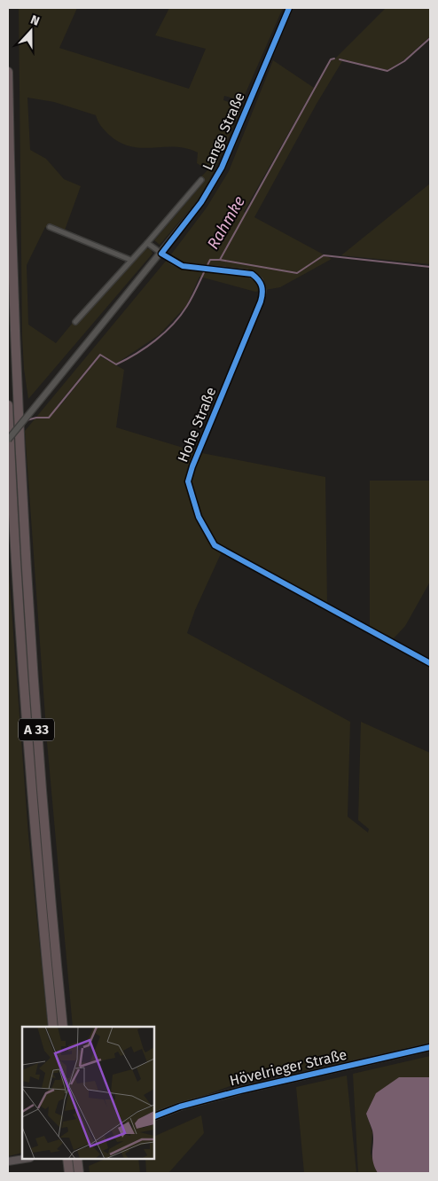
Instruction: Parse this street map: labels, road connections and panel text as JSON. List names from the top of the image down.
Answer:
{
  "streets": {
    "highway": ["A 33"],
    "main road": ["Hövelrieger Straße"],
    "street": ["Lange Straße", "Hohe Straße"]
  },
  "crossings": [
    ["Lange Straße", "Hohe Straße"],
    ["Lange Straße", "A 33"]
  ],
  "water": ["Rahmke"],
  "north": "top"
}
